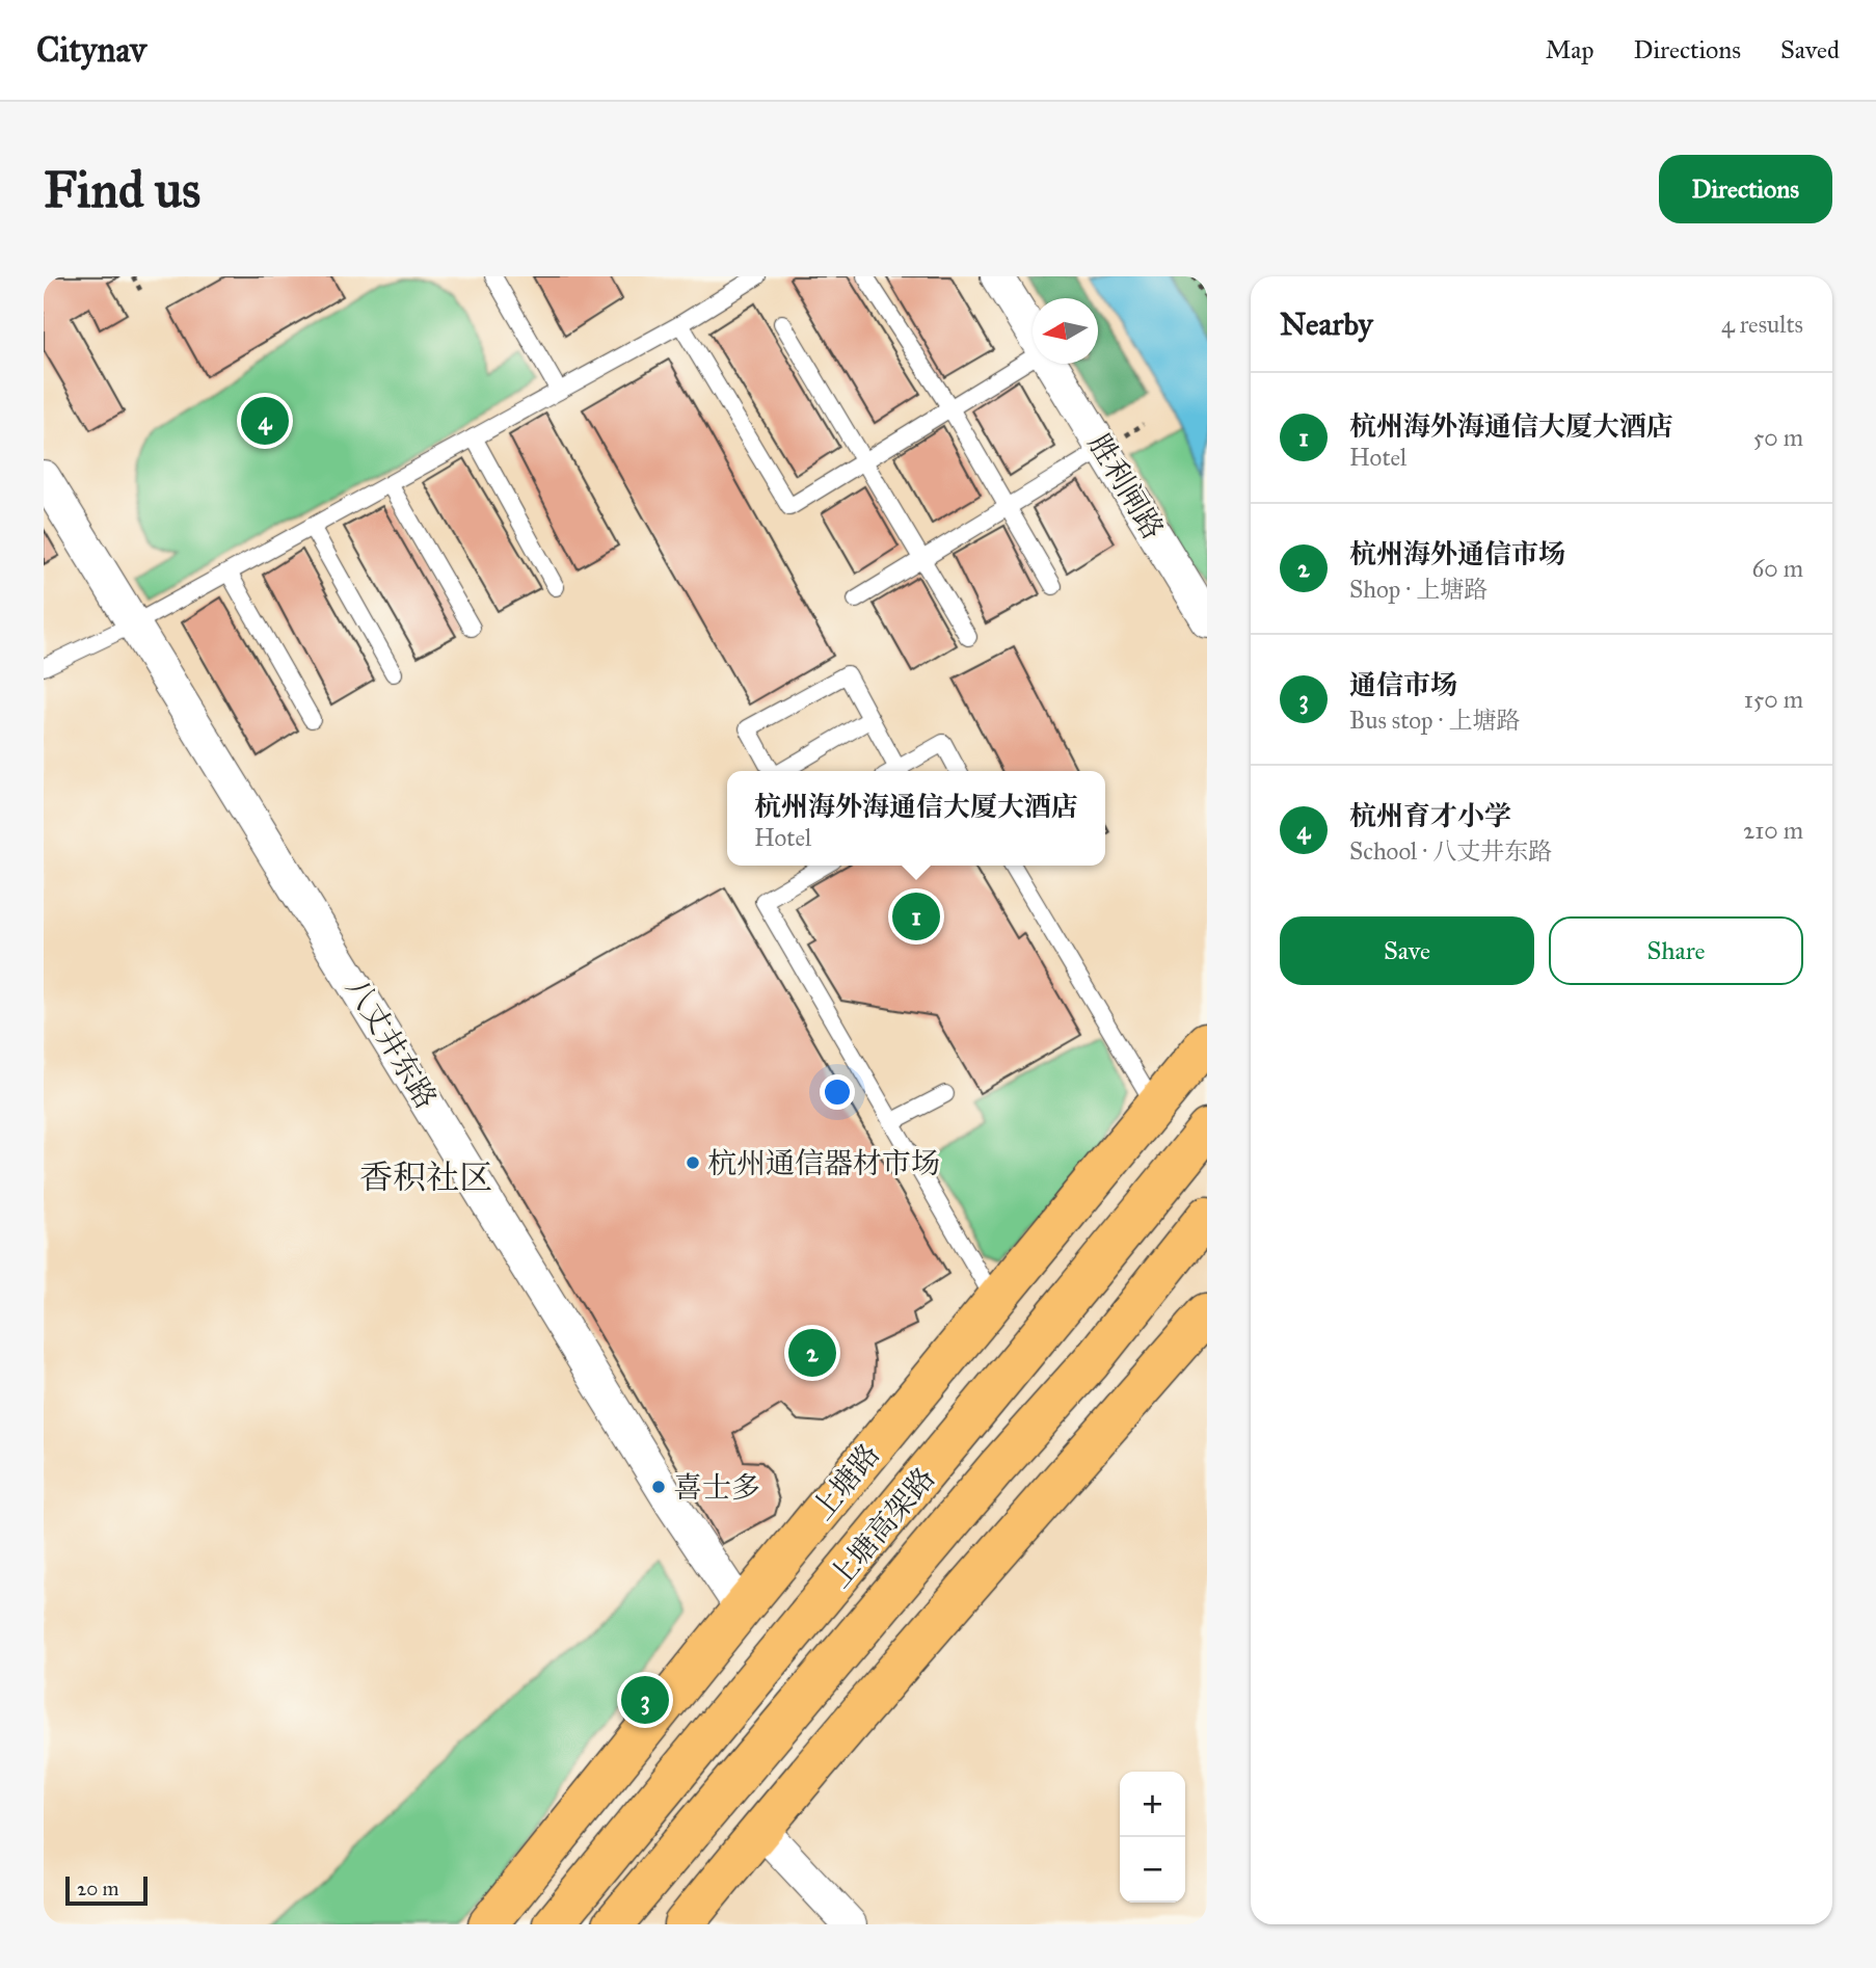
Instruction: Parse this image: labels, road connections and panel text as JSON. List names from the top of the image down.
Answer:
{
  "streets": {
    "main road": ["上塘路", "上塘高架路"],
    "street": ["胜利闸路", "八丈井东路"]
  },
  "crossings": [
    ["八丈井东路", "上塘路"]
  ],
  "districts": ["香积社区"],
  "places": ["杭州通信器材市场", "喜士多"],
  "scale_bar": "20 m",
  "north": "left",
  "page": {
    "header": "Citynav",
    "nav": ["Map", "Directions", "Saved"],
    "buttons": [
      "Directions",
      ["Save", "Share"]
    ],
    "title": "Find us",
    "heading": ["Nearby", "4 results"],
    "list": [
      {
        "mark": "1",
        "name": "杭州海外海通信大厦大酒店",
        "note": "Hotel",
        "value": "50 m"
      },
      {
        "mark": "2",
        "name": "杭州海外通信市场",
        "note": "Shop · 上塘路",
        "value": "60 m"
      },
      {
        "mark": "3",
        "name": "通信市场",
        "note": "Bus stop · 上塘路",
        "value": "150 m"
      },
      {
        "mark": "4",
        "name": "杭州育才小学",
        "note": "School · 八丈井东路",
        "value": "210 m"
      }
    ],
    "pins": [
      "4",
      "1",
      "2",
      "3"
    ],
    "popup": ["杭州海外海通信大厦大酒店", "Hotel"],
    "map_buttons": ["+", "−"],
    "scale": "20 m"
  }
}
